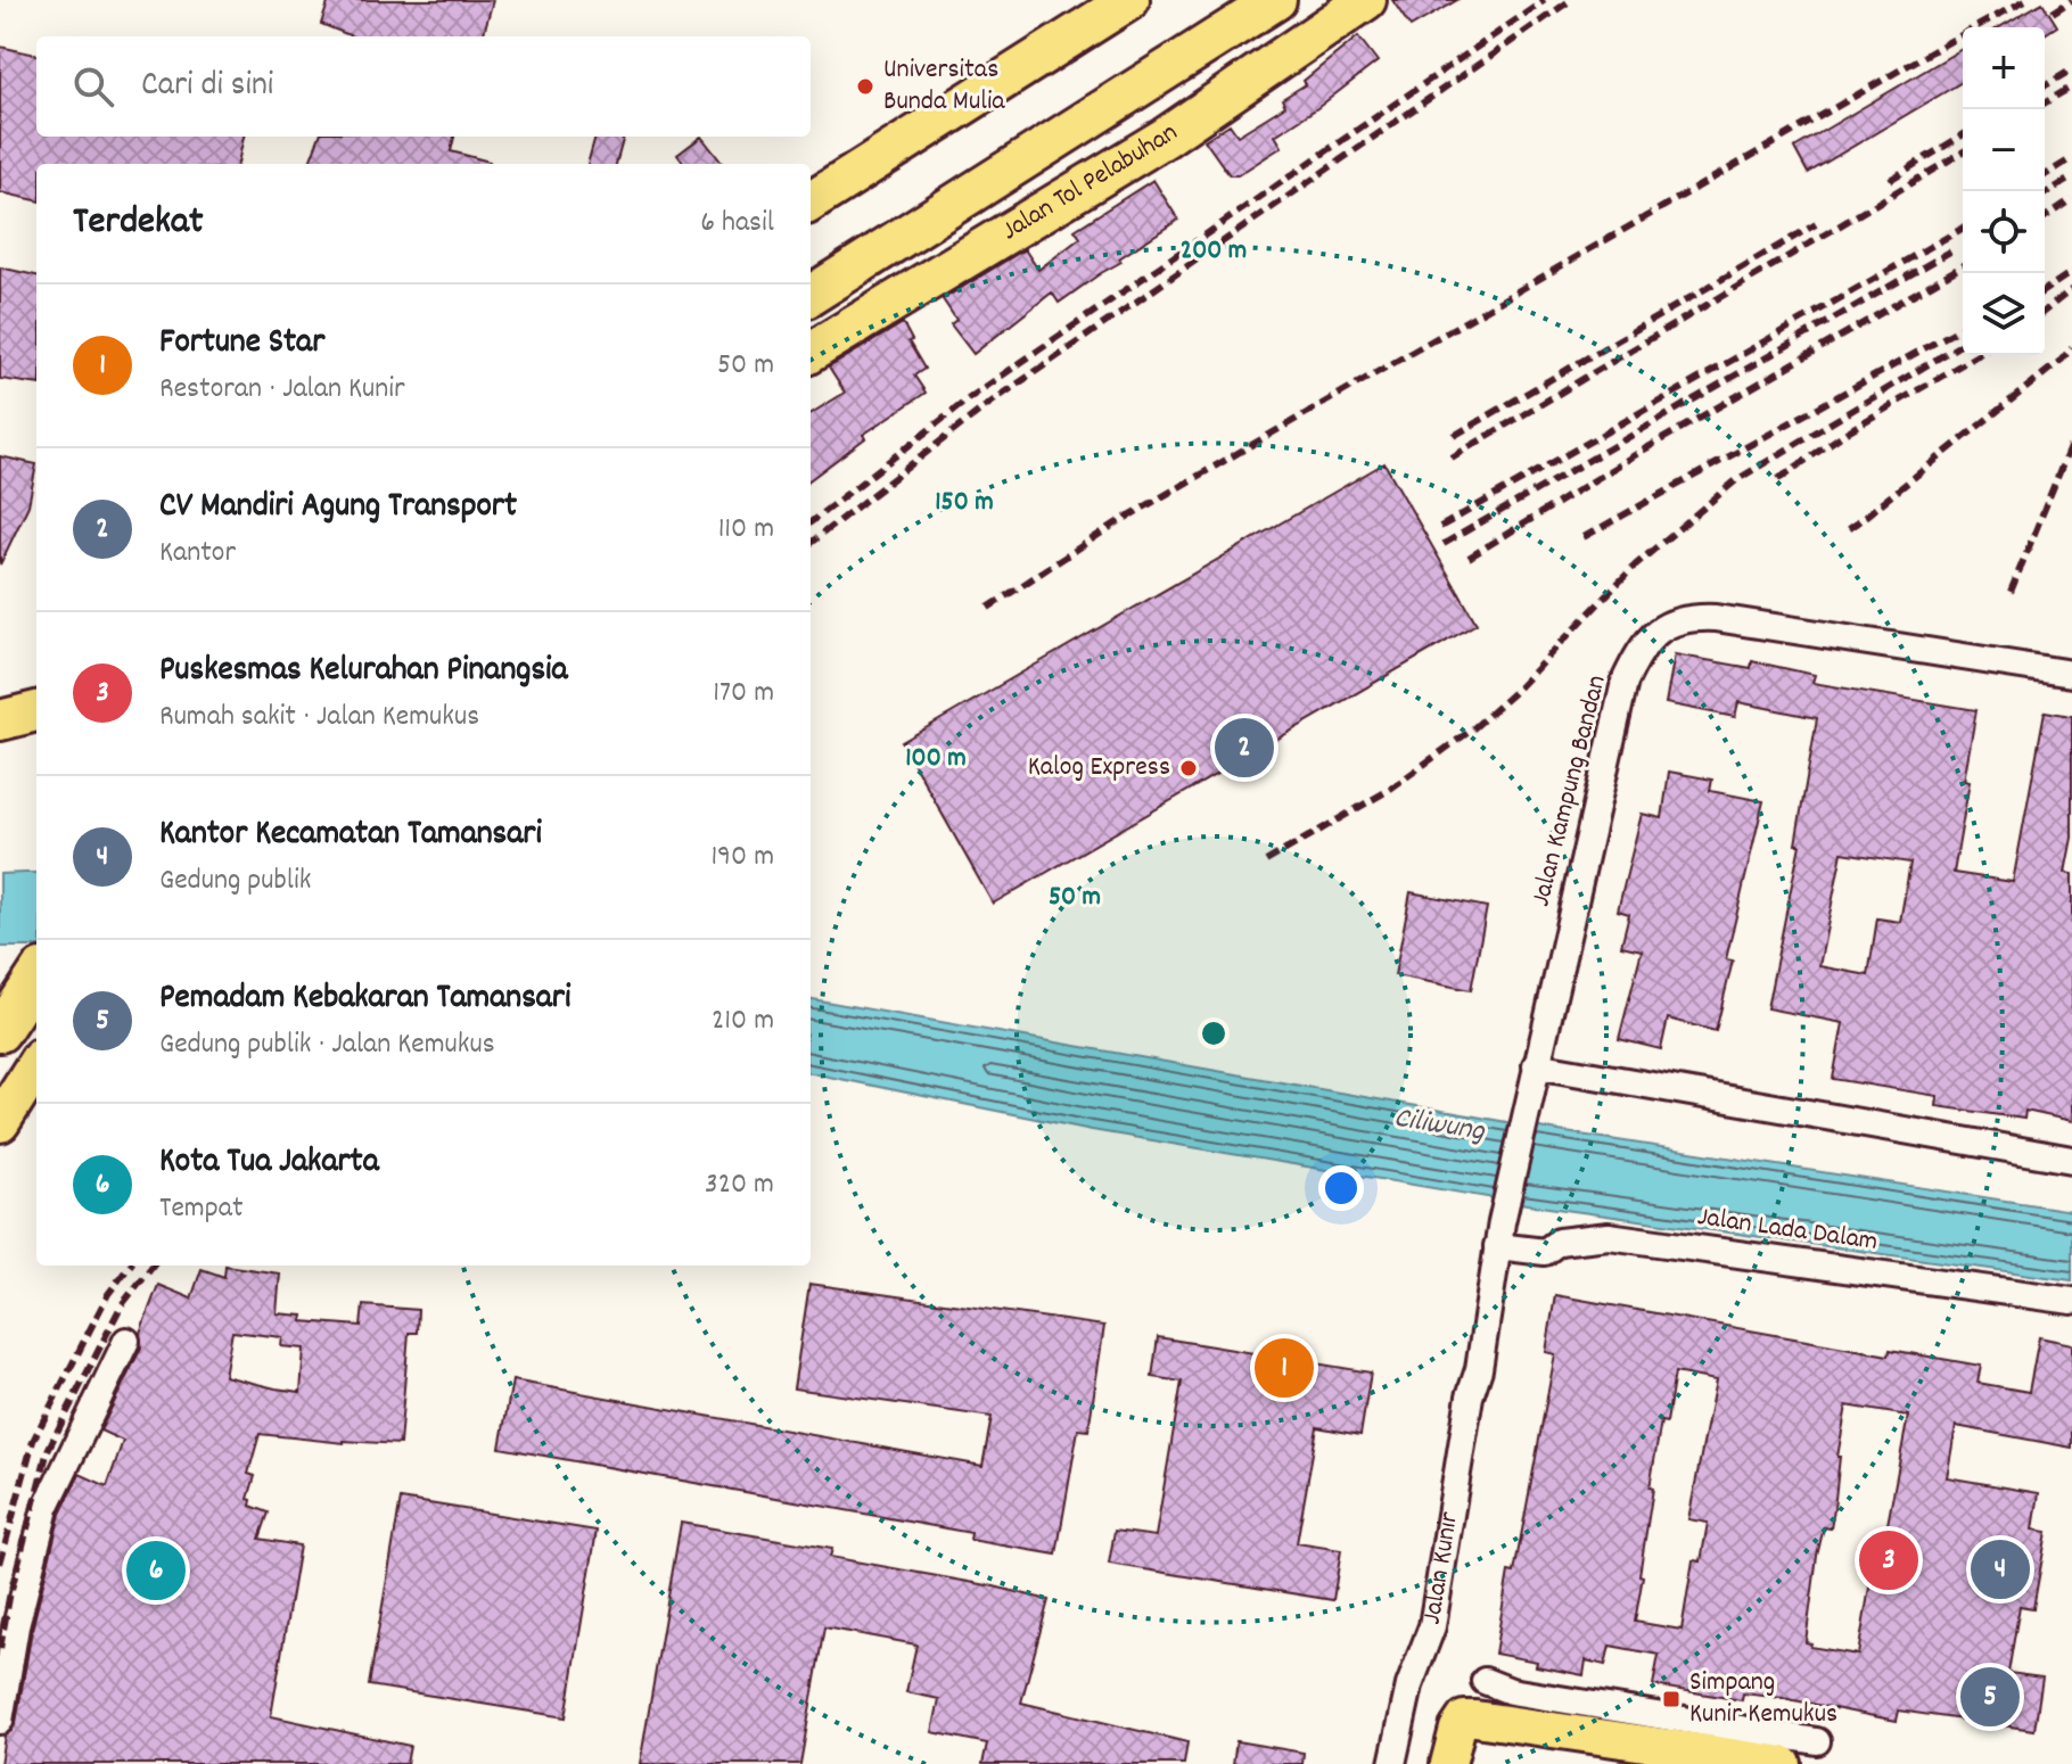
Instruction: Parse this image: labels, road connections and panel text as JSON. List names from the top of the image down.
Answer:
{
  "streets": {
    "highway": ["Jalan Tol Pelabuhan"],
    "street": ["Jalan Kampung Bandan", "Jalan Lada Dalam", "Jalan Kunir"]
  },
  "crossings": [
    ["Jalan Kampung Bandan", "Jalan Kunir"],
    ["Jalan Lada Dalam", "Jalan Kunir"]
  ],
  "water": ["Ciliwung"],
  "places": {
    "other": ["Universitas Bunda Mulia", "Kalog Express"],
    "transit": ["Simpang Kunir Kemukus"]
  },
  "page": {
    "map_buttons": ["+", "−"],
    "search": "Cari di sini",
    "heading": ["Terdekat", "6 hasil"],
    "list": [
      {
        "mark": "1",
        "name": "Fortune Star",
        "note": "Restoran · Jalan Kunir",
        "value": "50 m"
      },
      {
        "mark": "2",
        "name": "CV Mandiri Agung Transport",
        "note": "Kantor",
        "value": "110 m"
      },
      {
        "mark": "3",
        "name": "Puskesmas Kelurahan Pinangsia",
        "note": "Rumah sakit · Jalan Kemukus",
        "value": "170 m"
      },
      {
        "mark": "4",
        "name": "Kantor Kecamatan Tamansari",
        "note": "Gedung publik",
        "value": "190 m"
      },
      {
        "mark": "5",
        "name": "Pemadam Kebakaran Tamansari",
        "note": "Gedung publik · Jalan Kemukus",
        "value": "210 m"
      },
      {
        "mark": "6",
        "name": "Kota Tua Jakarta",
        "note": "Tempat",
        "value": "320 m"
      }
    ],
    "pins": [
      "2",
      "1",
      "3",
      "4",
      "6",
      "5"
    ]
  },
  "rings": [
    "200 m",
    "150 m",
    "100 m",
    "50 m"
  ]
}
